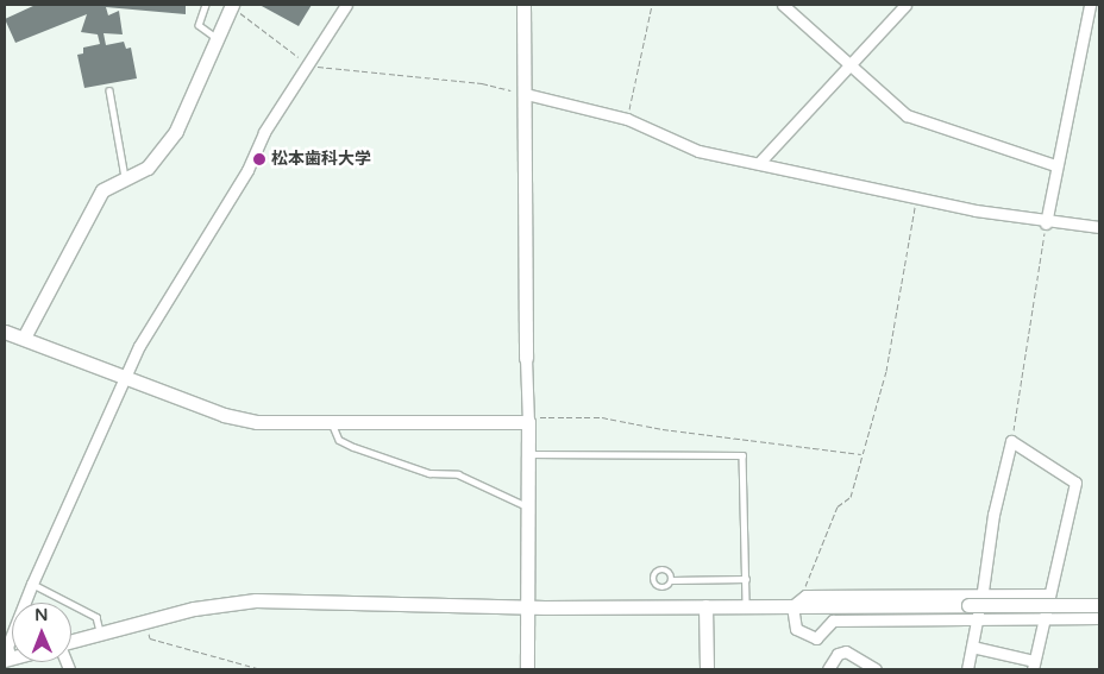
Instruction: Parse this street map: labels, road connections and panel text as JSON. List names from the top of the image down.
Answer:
{
  "places": ["松本歯科大学"],
  "north": "top"
}
